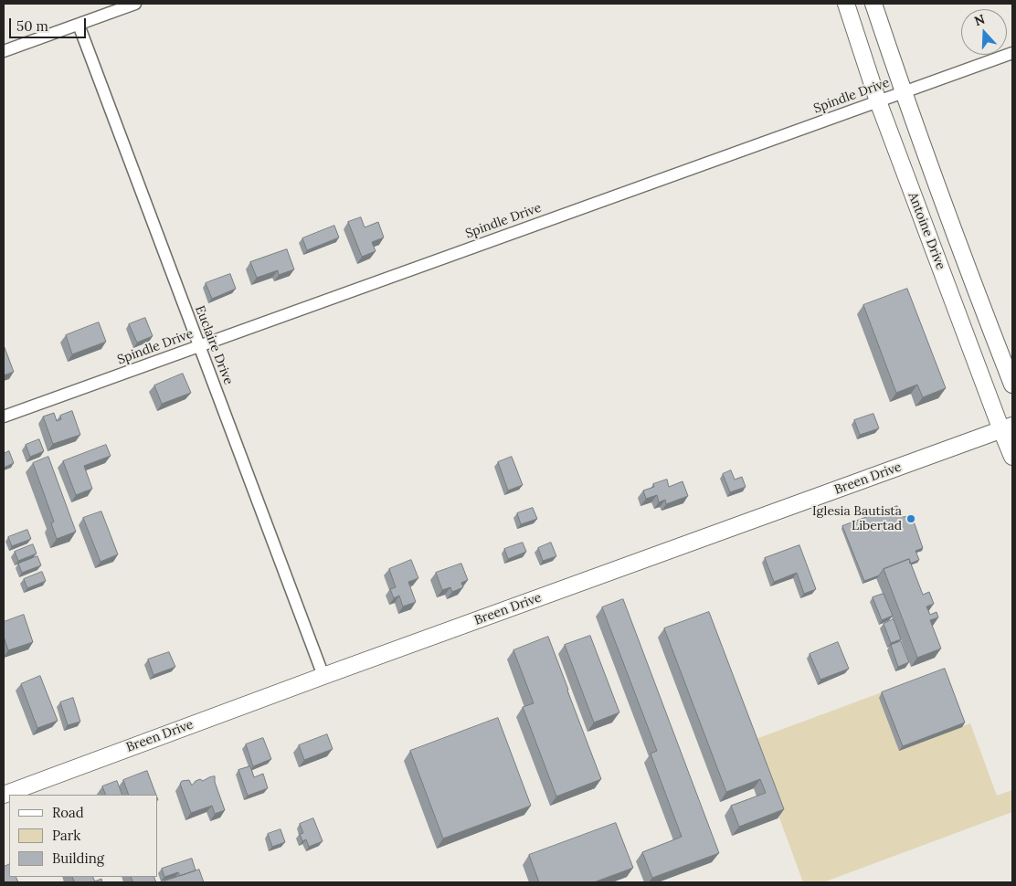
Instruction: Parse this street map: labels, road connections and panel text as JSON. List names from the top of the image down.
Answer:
{
  "streets": {
    "street": [
      "Spindle Drive",
      "Antoine Drive",
      "Euclaire Drive",
      "Breen Drive"
    ]
  },
  "crossings": [
    ["Spindle Drive", "Antoine Drive"],
    ["Spindle Drive", "Euclaire Drive"],
    ["Antoine Drive", "Breen Drive"],
    ["Euclaire Drive", "Breen Drive"]
  ],
  "places": ["Iglesia Bautista Libertad"],
  "legend": ["Road", "Park", "Building"],
  "scale_bar": "50 m",
  "north": "top"
}
